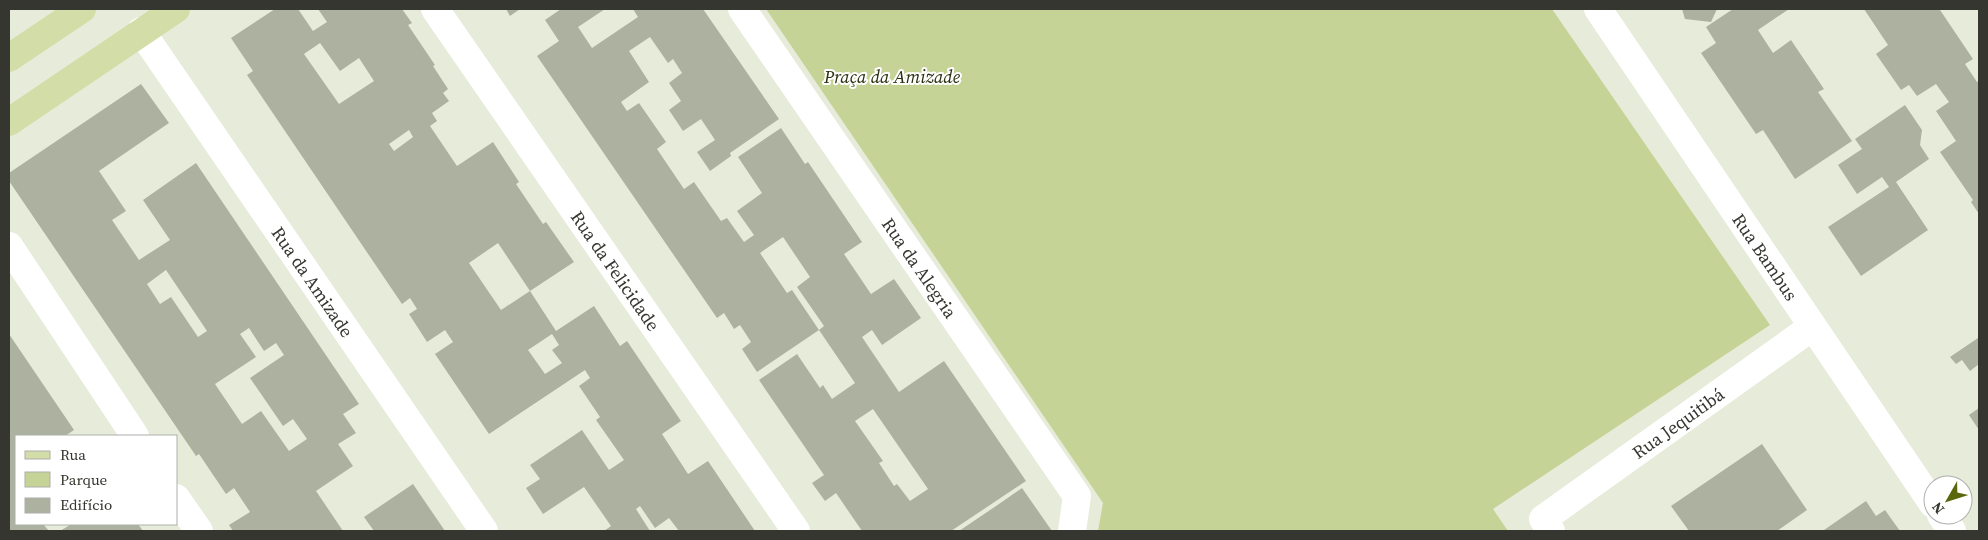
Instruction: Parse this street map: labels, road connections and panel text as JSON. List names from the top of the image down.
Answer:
{
  "streets": {
    "street": [
      "Rua Bambus",
      "Rua da Alegria",
      "Rua da Felicidade",
      "Rua da Amizade",
      "Rua Jequitibá"
    ]
  },
  "crossings": [
    ["Rua Bambus", "Rua Jequitibá"]
  ],
  "parks": ["Praça da Amizade"],
  "legend": ["Rua", "Parque", "Edifício"],
  "north": "bottom left"
}
